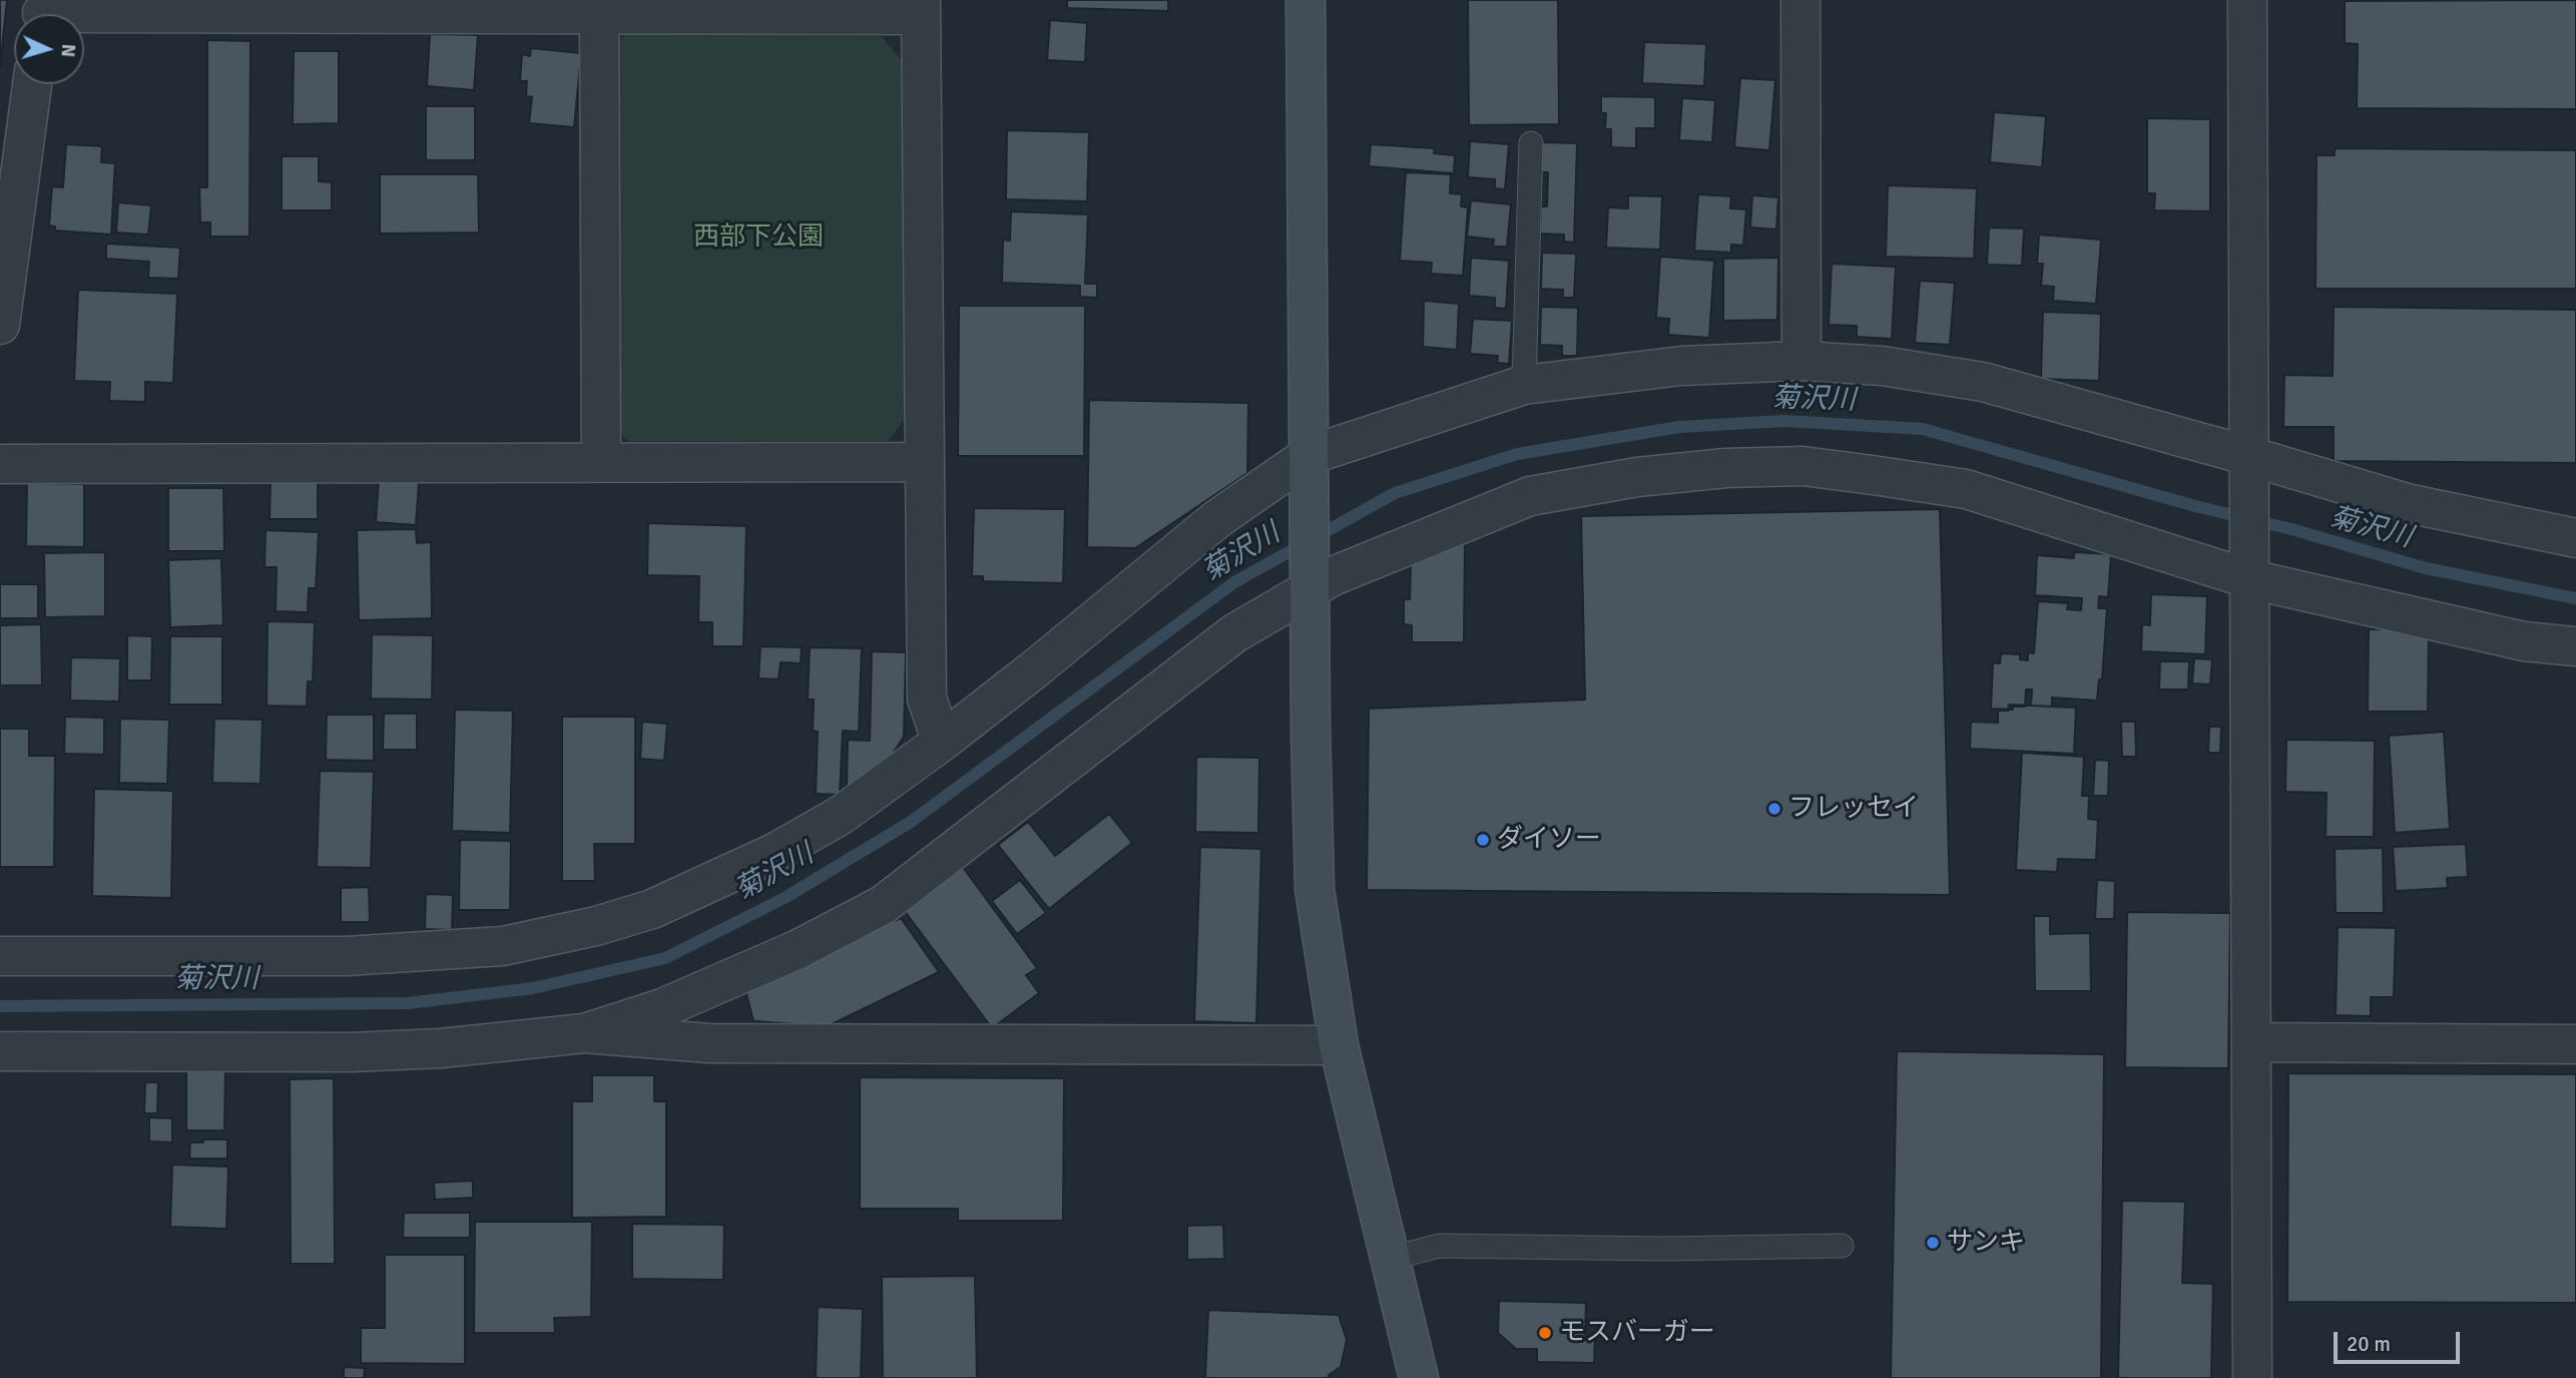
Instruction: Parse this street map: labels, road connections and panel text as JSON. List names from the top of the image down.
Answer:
{
  "water": ["菊沢川"],
  "parks": ["西部下公園"],
  "places": [
    "フレッセイ",
    "ダイソー",
    "サンキ",
    "モスバーガー"
  ],
  "scale_bar": "20 m",
  "north": "right"
}
